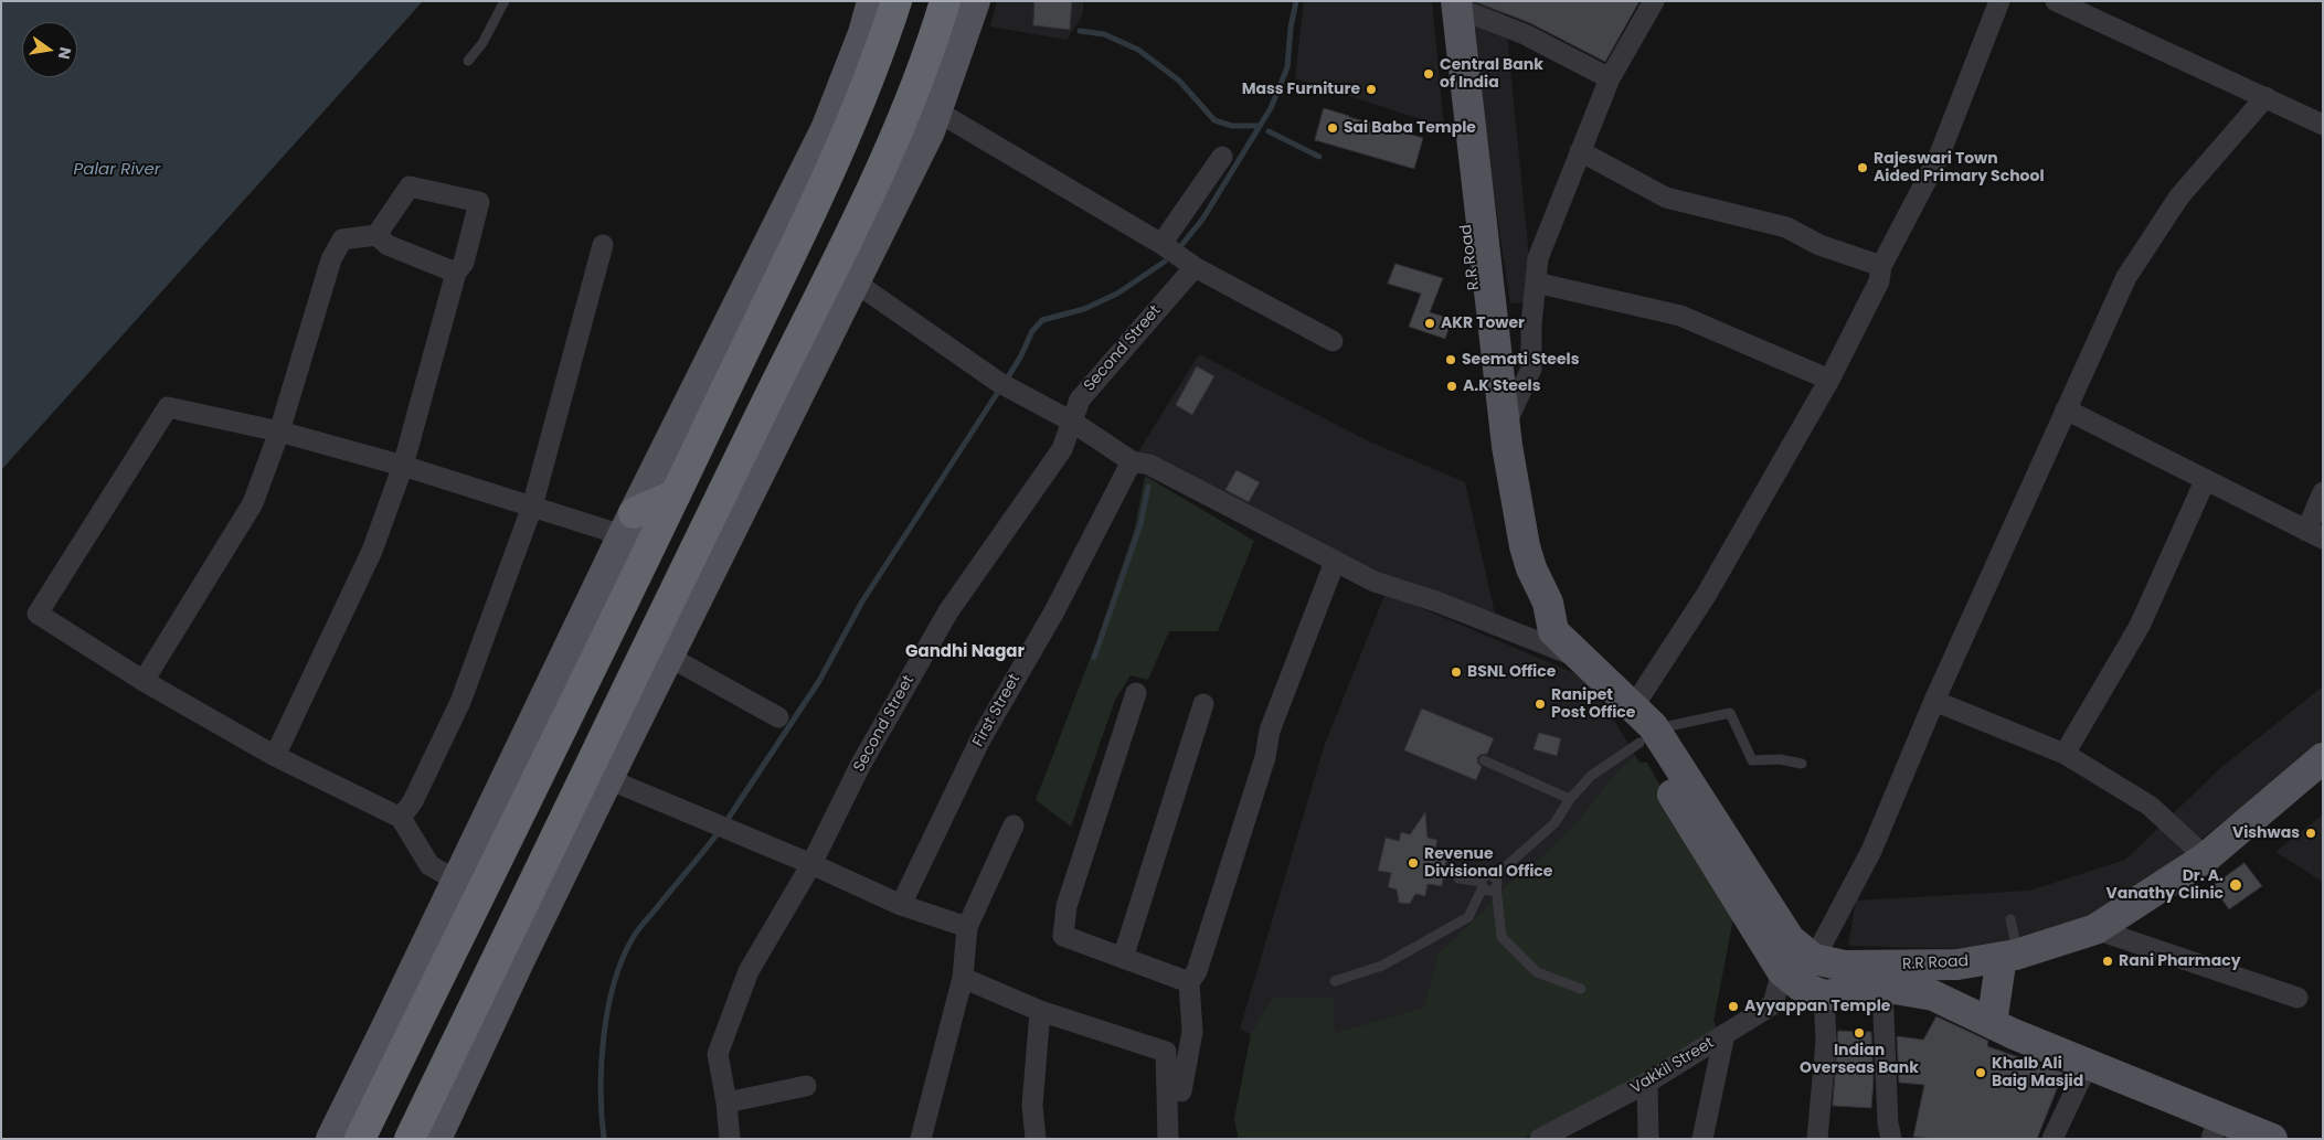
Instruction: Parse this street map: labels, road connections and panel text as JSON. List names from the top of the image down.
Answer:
{
  "streets": {
    "main road": ["R.R Road"],
    "street": ["Second Street", "First Street", "Vakkil Street"]
  },
  "crossings": [
    ["R.R Road", "Vakkil Street"]
  ],
  "districts": ["Gandhi Nagar"],
  "water": ["Palar River"],
  "places": [
    "Central Bank of India",
    "Mass Furniture",
    "Sai Baba Temple",
    "Rajeswari Town Aided Primary School",
    "AKR Tower",
    "Seemati Steels",
    "A.K Steels",
    "BSNL Office",
    "Ranipet Post Office",
    "Vishwas",
    "Revenue Divisional Office",
    "Dr. A. Vanathy Clinic",
    "Rani Pharmacy",
    "Ayyappan Temple",
    "Indian Overseas Bank",
    "Khalb Ali Baig Masjid"
  ],
  "north": "right"
}
